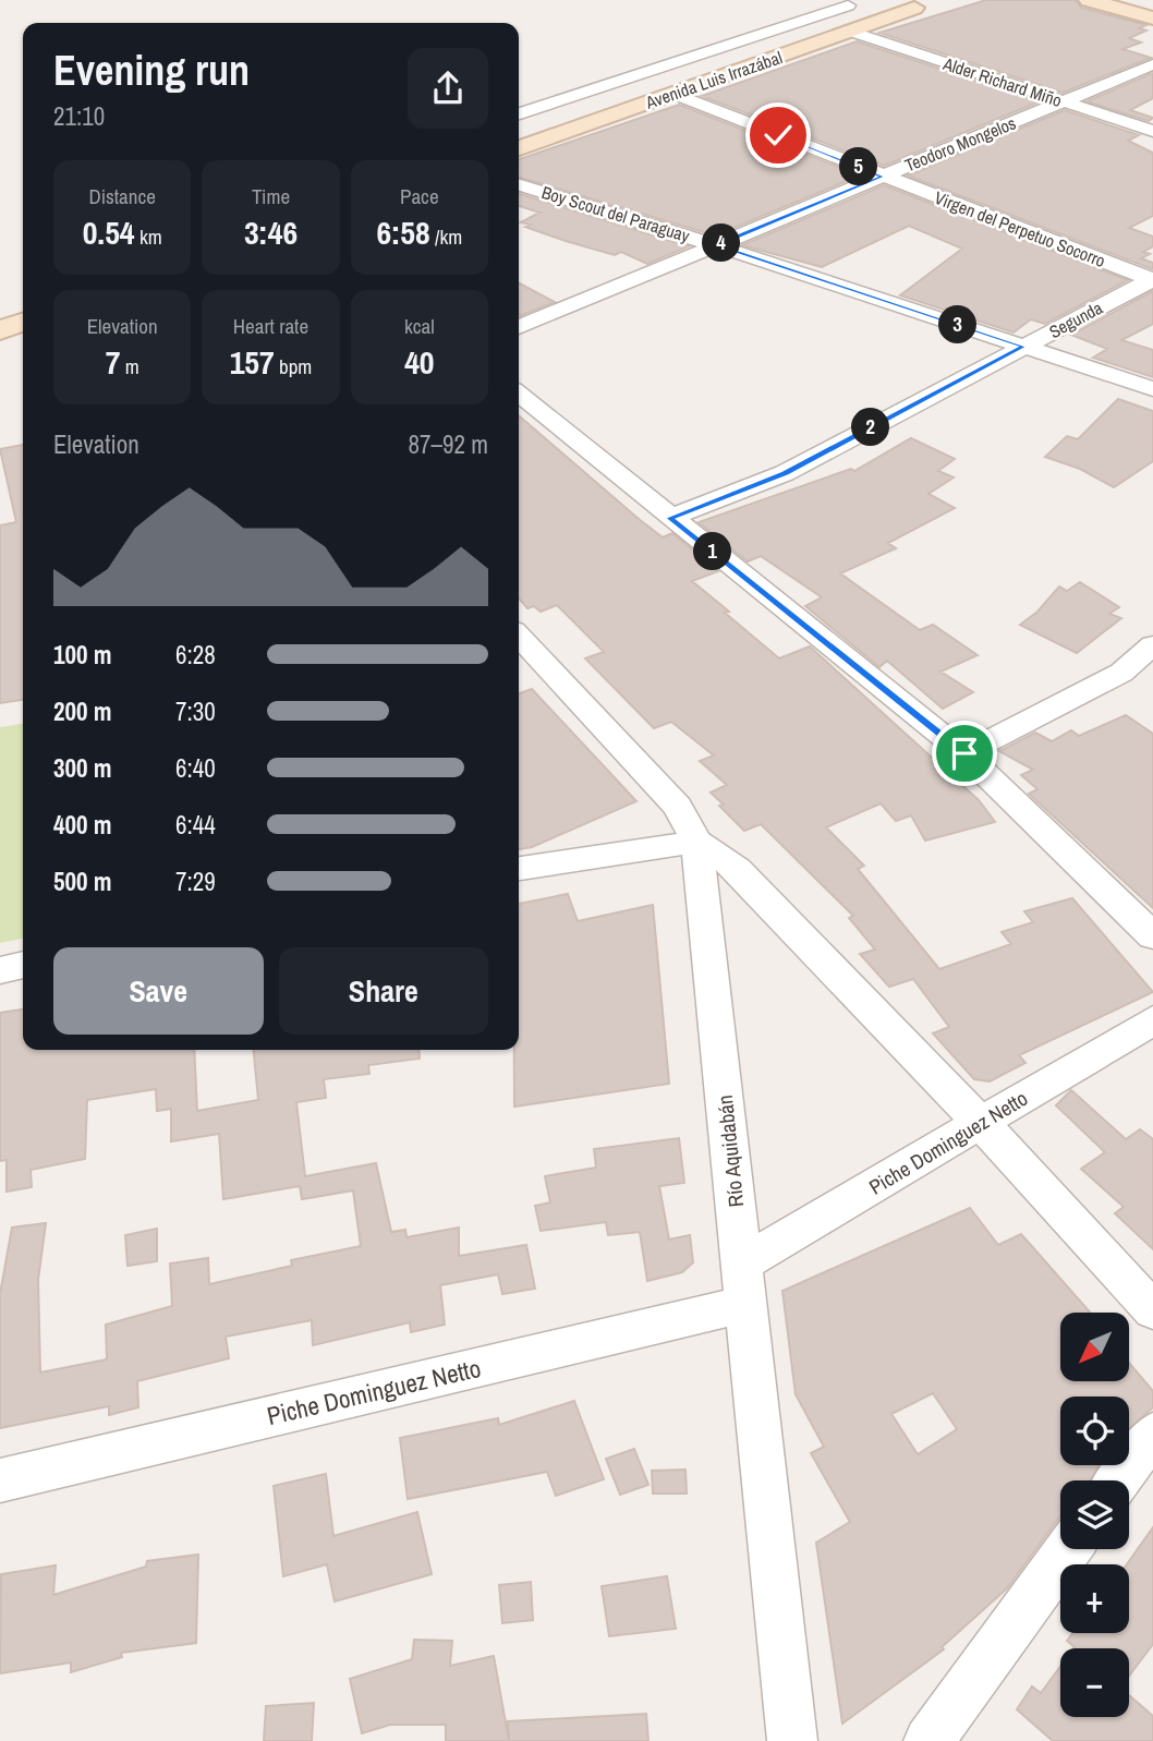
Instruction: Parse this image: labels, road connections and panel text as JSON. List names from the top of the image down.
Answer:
{
  "streets": {
    "main road": ["Avenida Luis Irrazábal"],
    "street": [
      "Alder Richard Miño",
      "Teodoro Mongelos",
      "Boy Scout del Paraguay",
      "Virgen del Perpetuo Socorro",
      "Segunda",
      "Piche Dominguez Netto",
      "Río Aquidabán"
    ]
  },
  "crossings": [
    ["Avenida Luis Irrazábal", "Alder Richard Miño"],
    ["Avenida Luis Irrazábal", "Virgen del Perpetuo Socorro"],
    ["Alder Richard Miño", "Teodoro Mongelos"],
    ["Teodoro Mongelos", "Boy Scout del Paraguay"],
    ["Teodoro Mongelos", "Virgen del Perpetuo Socorro"],
    ["Boy Scout del Paraguay", "Segunda"],
    ["Virgen del Perpetuo Socorro", "Segunda"],
    ["Piche Dominguez Netto", "Río Aquidabán"]
  ],
  "north": "bottom left",
  "page": {
    "heading": ["Evening run", "21:10"],
    "pins": [
      "5",
      "4",
      "3",
      "2",
      "1"
    ],
    "stats": [
      ["Distance", "0.54 km"],
      ["Time", "3:46"],
      ["Pace", "6:58 /km"],
      ["Elevation", "7 m"],
      ["Heart rate", "157 bpm"],
      ["kcal", "40"]
    ],
    "chart": ["Elevation", "87–92 m"],
    "list": [
      {
        "name": "100 m",
        "note": "6:28"
      },
      {
        "name": "200 m",
        "note": "7:30"
      },
      {
        "name": "300 m",
        "note": "6:40"
      },
      {
        "name": "400 m",
        "note": "6:44"
      },
      {
        "name": "500 m",
        "note": "7:29"
      }
    ],
    "buttons": ["Save", "Share"],
    "map_buttons": ["+", "−"]
  }
}
